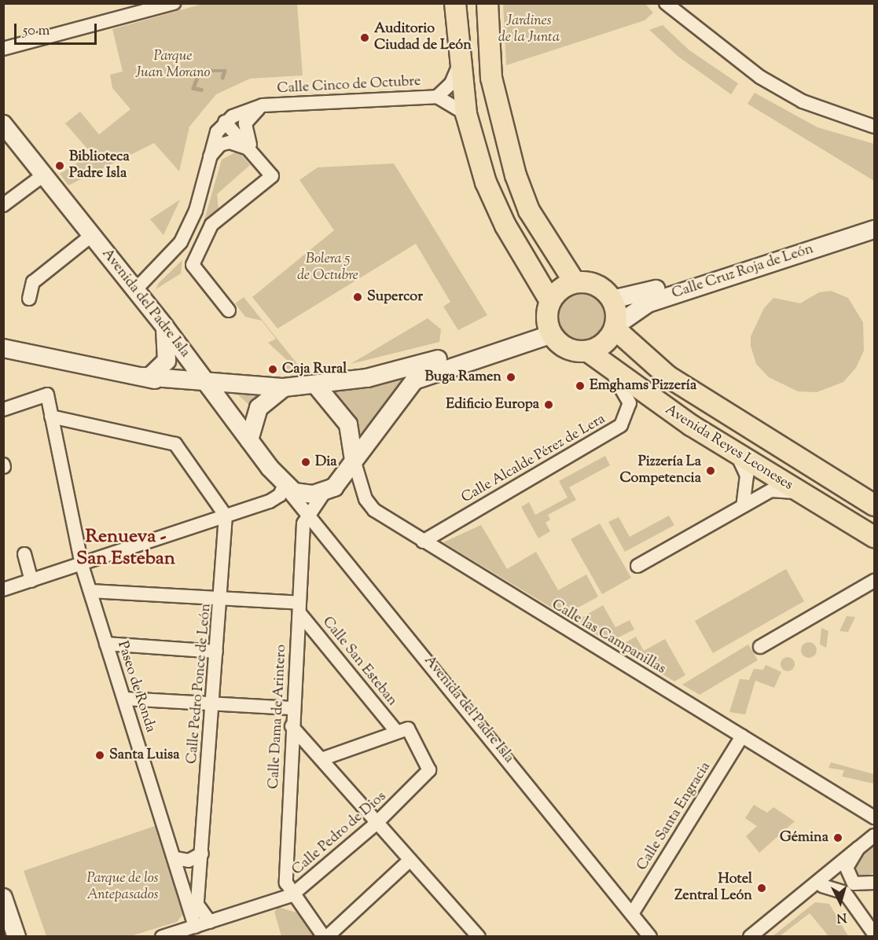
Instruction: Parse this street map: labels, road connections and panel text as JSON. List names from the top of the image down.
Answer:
{
  "streets": {
    "main road": ["Calle Cruz Roja de León", "Avenida del Padre Isla", "Avenida Reyes Leoneses"],
    "street": [
      "Calle Cinco de Octubre",
      "Calle Alcalde Pérez de Lera",
      "Calle las Campanillas",
      "Calle San Esteban",
      "Calle Pedro Ponce de León",
      "Paseo de Ronda",
      "Calle Dama de Arintero",
      "Calle Santa Engracia",
      "Calle Pedro de Dios"
    ]
  },
  "crossings": [
    ["Calle Cruz Roja de León", "Avenida Reyes Leoneses"],
    ["Calle Cruz Roja de León", "Calle Alcalde Pérez de Lera"],
    ["Avenida del Padre Isla", "Calle las Campanillas"],
    ["Avenida del Padre Isla", "Calle Dama de Arintero"],
    ["Avenida del Padre Isla", "Calle Santa Engracia"],
    ["Avenida Reyes Leoneses", "Calle Alcalde Pérez de Lera"],
    ["Calle Alcalde Pérez de Lera", "Calle las Campanillas"],
    ["Calle las Campanillas", "Calle Dama de Arintero"],
    ["Calle las Campanillas", "Calle Santa Engracia"],
    ["Calle San Esteban", "Calle Dama de Arintero"],
    ["Calle San Esteban", "Calle Pedro de Dios"],
    ["Calle Pedro Ponce de León", "Calle Pedro de Dios"],
    ["Paseo de Ronda", "Calle Pedro de Dios"],
    ["Calle Dama de Arintero", "Calle Pedro de Dios"]
  ],
  "districts": ["Renueva - San Esteban"],
  "parks": [
    "Jardines de la Junta",
    "Parque Juan Morano",
    "Bolera 5 de Octubre",
    "Parque de los Antepasados"
  ],
  "places": [
    "Auditorio Ciudad de León",
    "Biblioteca Padre Isla",
    "Supercor",
    "Caja Rural",
    "Buga Ramen",
    "Emghams Pizzería",
    "Edificio Europa",
    "Dia",
    "Pizzería La Competencia",
    "Santa Luisa",
    "Gémina",
    "Hotel Zentral León"
  ],
  "scale_bar": "50 m",
  "north": "bottom"
}
